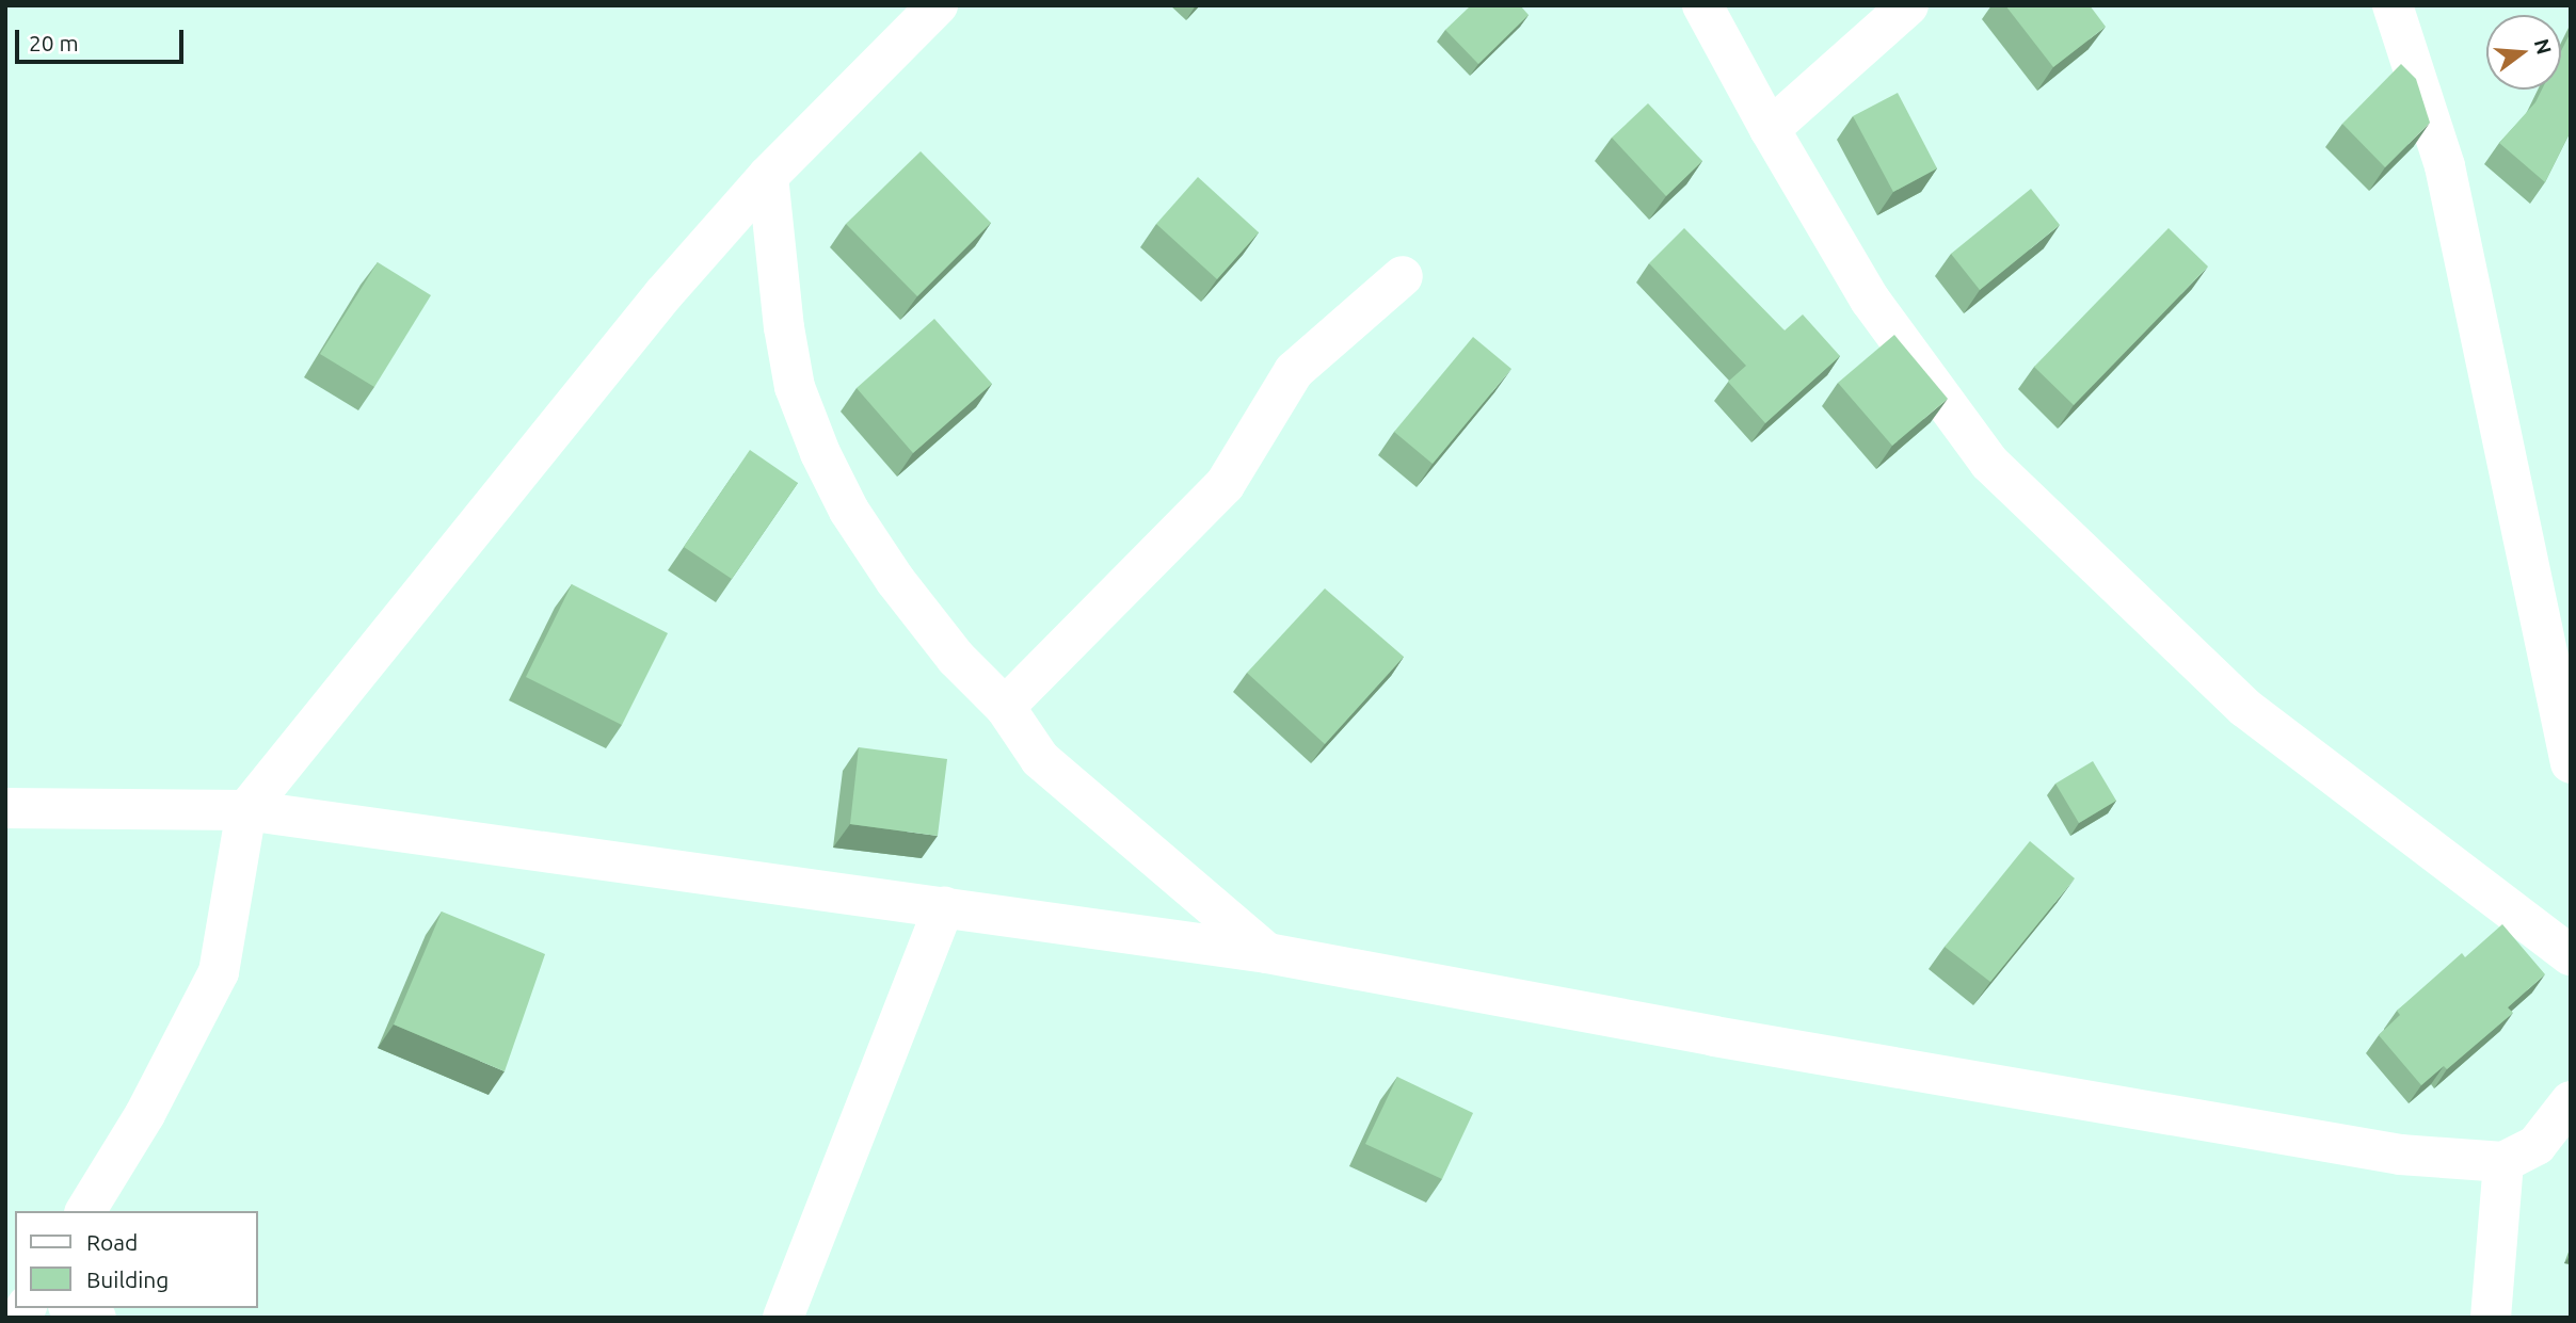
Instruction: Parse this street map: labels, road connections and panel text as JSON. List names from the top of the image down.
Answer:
{
  "legend": ["Road", "Building"],
  "scale_bar": "20 m",
  "north": "right"
}
